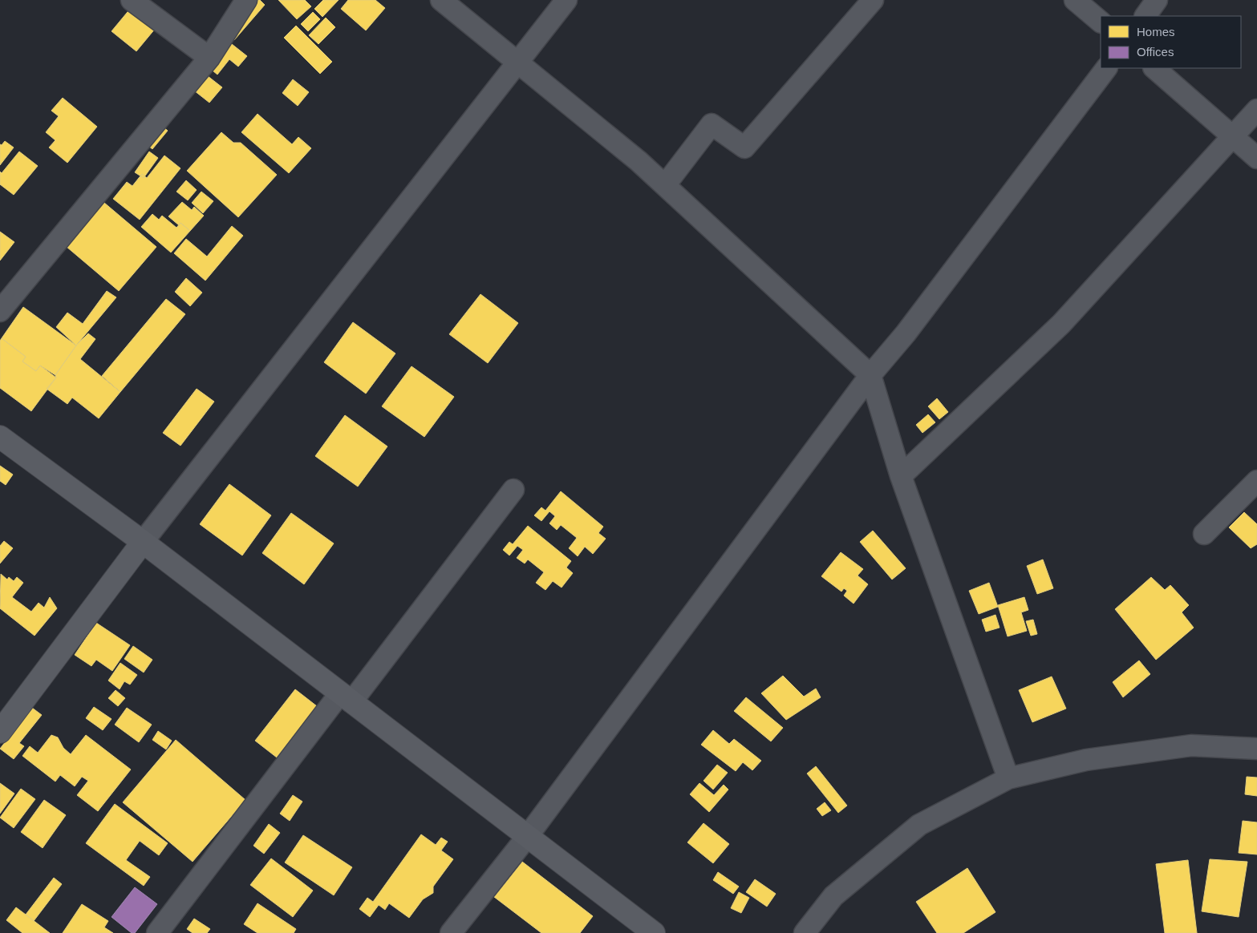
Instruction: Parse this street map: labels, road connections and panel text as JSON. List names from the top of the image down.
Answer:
{
  "legend": ["Homes", "Offices"]
}
